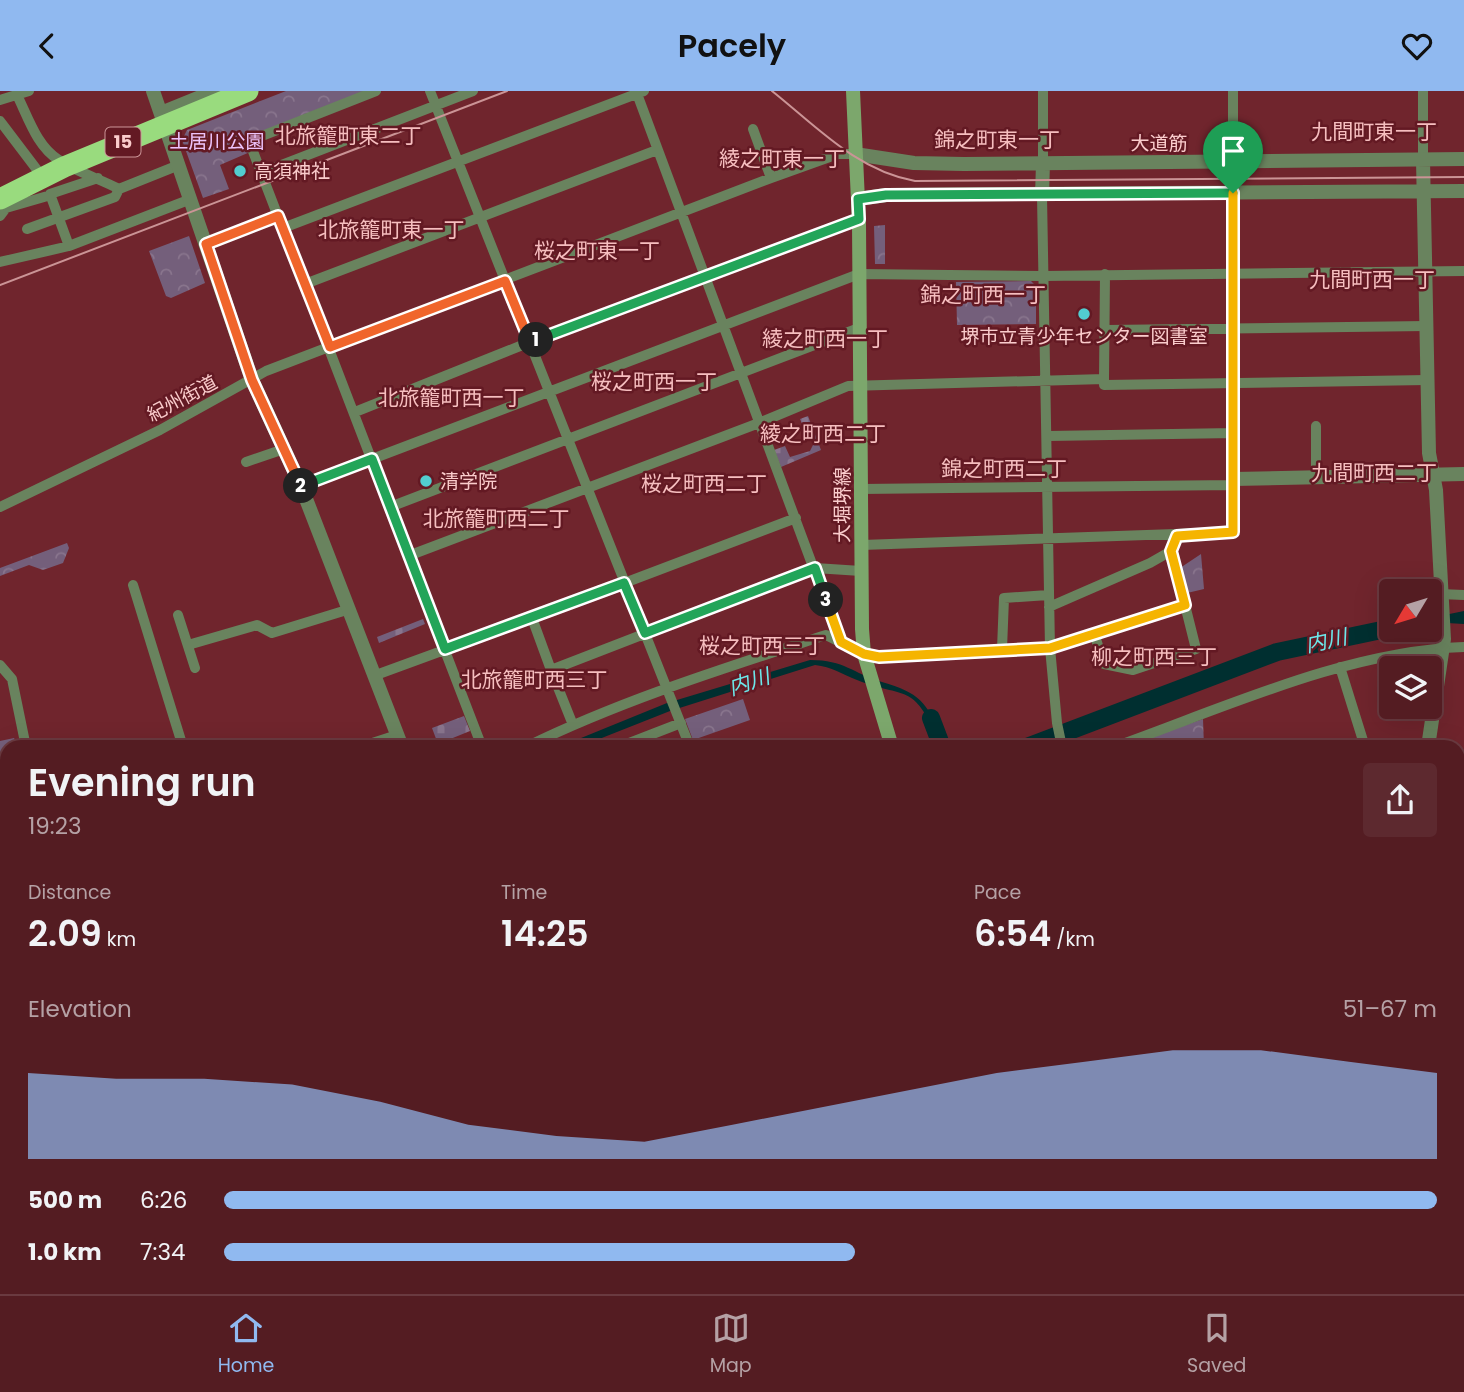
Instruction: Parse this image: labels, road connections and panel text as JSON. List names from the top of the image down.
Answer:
{
  "streets": {
    "highway": ["15"],
    "main road": ["大堀堺線"],
    "street": ["大道筋", "紀州街道"]
  },
  "crossings": [
    ["大道筋", "紀州街道"],
    ["大道筋", "大堀堺線"],
    ["紀州街道", "大堀堺線"]
  ],
  "districts": [
    "九間町東一丁",
    "北旅籠町東二丁",
    "錦之町東一丁",
    "綾之町東一丁",
    "北旅籠町東一丁",
    "桜之町東一丁",
    "九間町西一丁",
    "錦之町西一丁",
    "綾之町西一丁",
    "桜之町西一丁",
    "北旅籠町西一丁",
    "綾之町西二丁",
    "錦之町西二丁",
    "九間町西二丁",
    "桜之町西二丁",
    "北旅籠町西二丁",
    "桜之町西三丁",
    "柳之町西三丁",
    "北旅籠町西三丁"
  ],
  "water": ["内川"],
  "parks": ["土居川公園"],
  "places": ["高須神社", "堺市立青少年センター図書室", "清学院"],
  "north": "bottom left",
  "page": {
    "header": "Pacely",
    "pins": ["1", "2", "3"],
    "heading": ["Evening run", "19:23"],
    "stats": [
      ["Distance", "2.09 km"],
      ["Time", "14:25"],
      ["Pace", "6:54 /km"]
    ],
    "chart": ["Elevation", "51–67 m"],
    "list": [
      {
        "name": "500 m",
        "note": "6:26"
      },
      {
        "name": "1.0 km",
        "note": "7:34"
      }
    ],
    "tabs": ["Home", "Map", "Saved"]
  }
}
